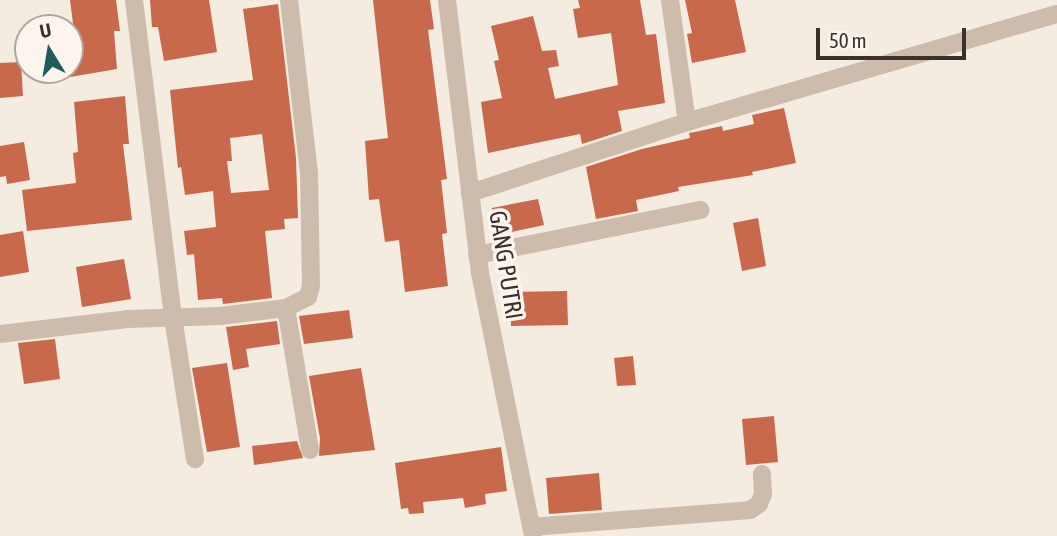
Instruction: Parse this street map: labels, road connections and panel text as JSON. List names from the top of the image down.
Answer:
{
  "streets": {
    "street": ["GANG PUTRI"]
  },
  "scale_bar": "50 m",
  "north": "top"
}
